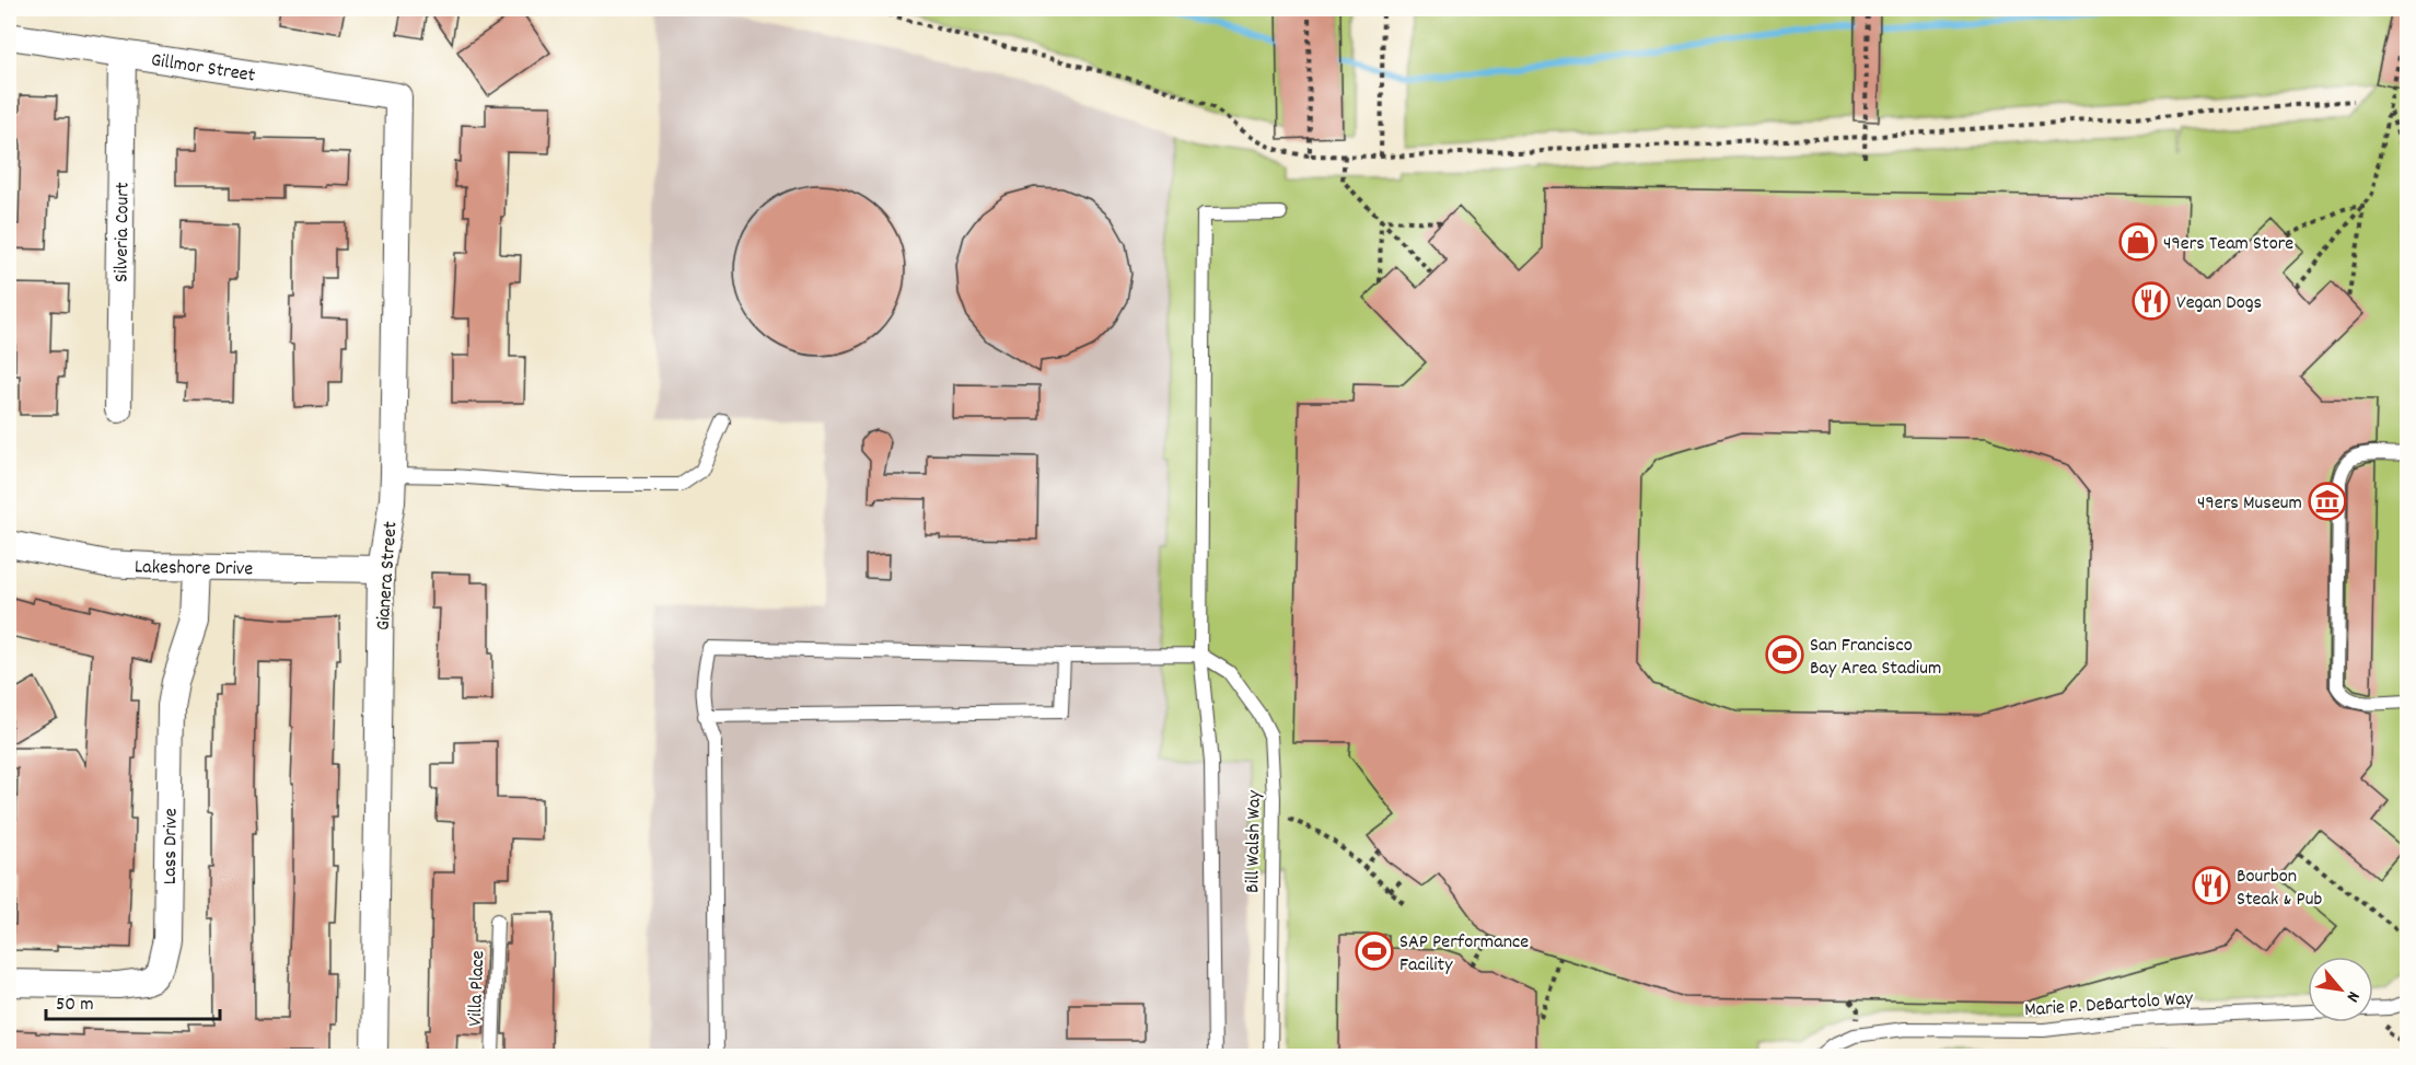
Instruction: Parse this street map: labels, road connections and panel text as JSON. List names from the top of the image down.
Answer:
{
  "streets": {
    "street": [
      "Gillmor Street",
      "Silveria Court",
      "Lakeshore Drive",
      "Gianera Street",
      "Lass Drive"
    ],
    "lane": ["Bill Walsh Way", "Villa Place", "Marie P. DeBartolo Way"]
  },
  "crossings": [
    ["Gillmor Street", "Silveria Court"],
    ["Gillmor Street", "Gianera Street"],
    ["Lakeshore Drive", "Gianera Street"],
    ["Lakeshore Drive", "Lass Drive"]
  ],
  "places": {
    "shop": ["49ers Team Store"],
    "restaurant": ["Vegan Dogs", "Bourbon Steak & Pub"],
    "museum": ["49ers Museum"],
    "sports": ["San Francisco Bay Area Stadium", "SAP Performance Facility"]
  },
  "scale_bar": "50 m",
  "north": "bottom right"
}
